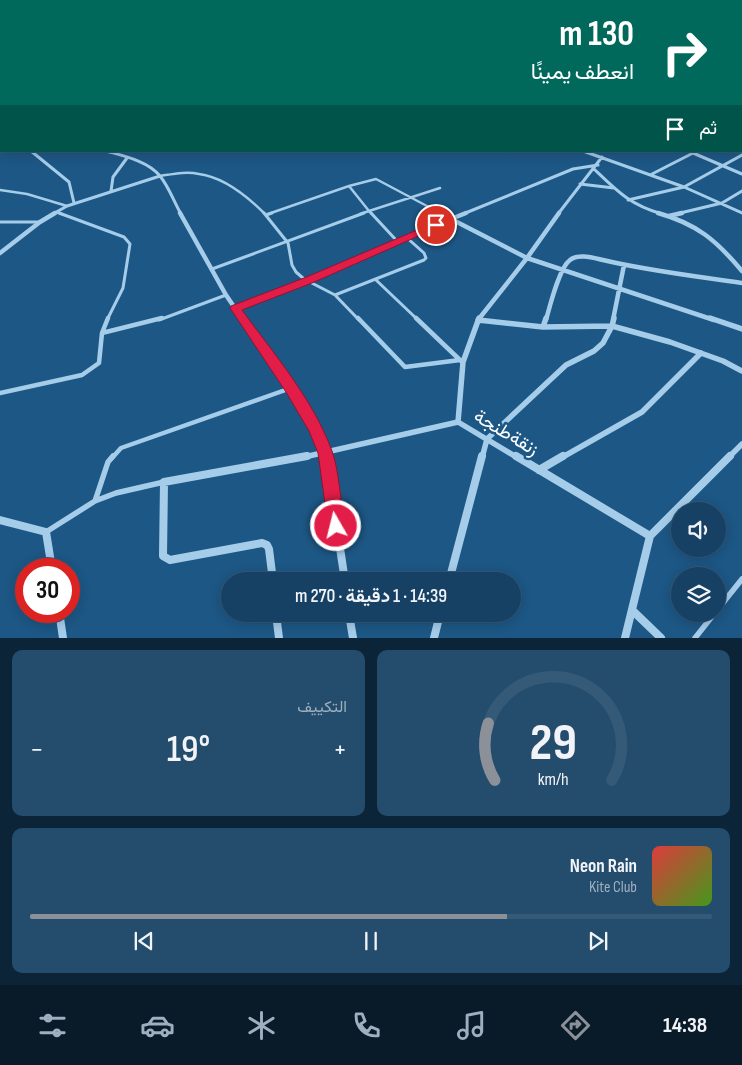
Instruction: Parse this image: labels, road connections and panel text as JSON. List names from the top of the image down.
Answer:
{
  "streets": {
    "street": ["زنقةطنجة"]
  },
  "page": {
    "turn": ["130 m", "انعطف يمينًا"],
    "then": "ثم",
    "limit": "30",
    "trip": "14:39 · 1 دقيقة · 270 m",
    "tile": "التكييف",
    "heat": ["−", "19°", "+"],
    "song": ["Neon Rain", "Kite Club"],
    "tabs": "14:38",
    "gauge": ["29", "km/h"]
  }
}
